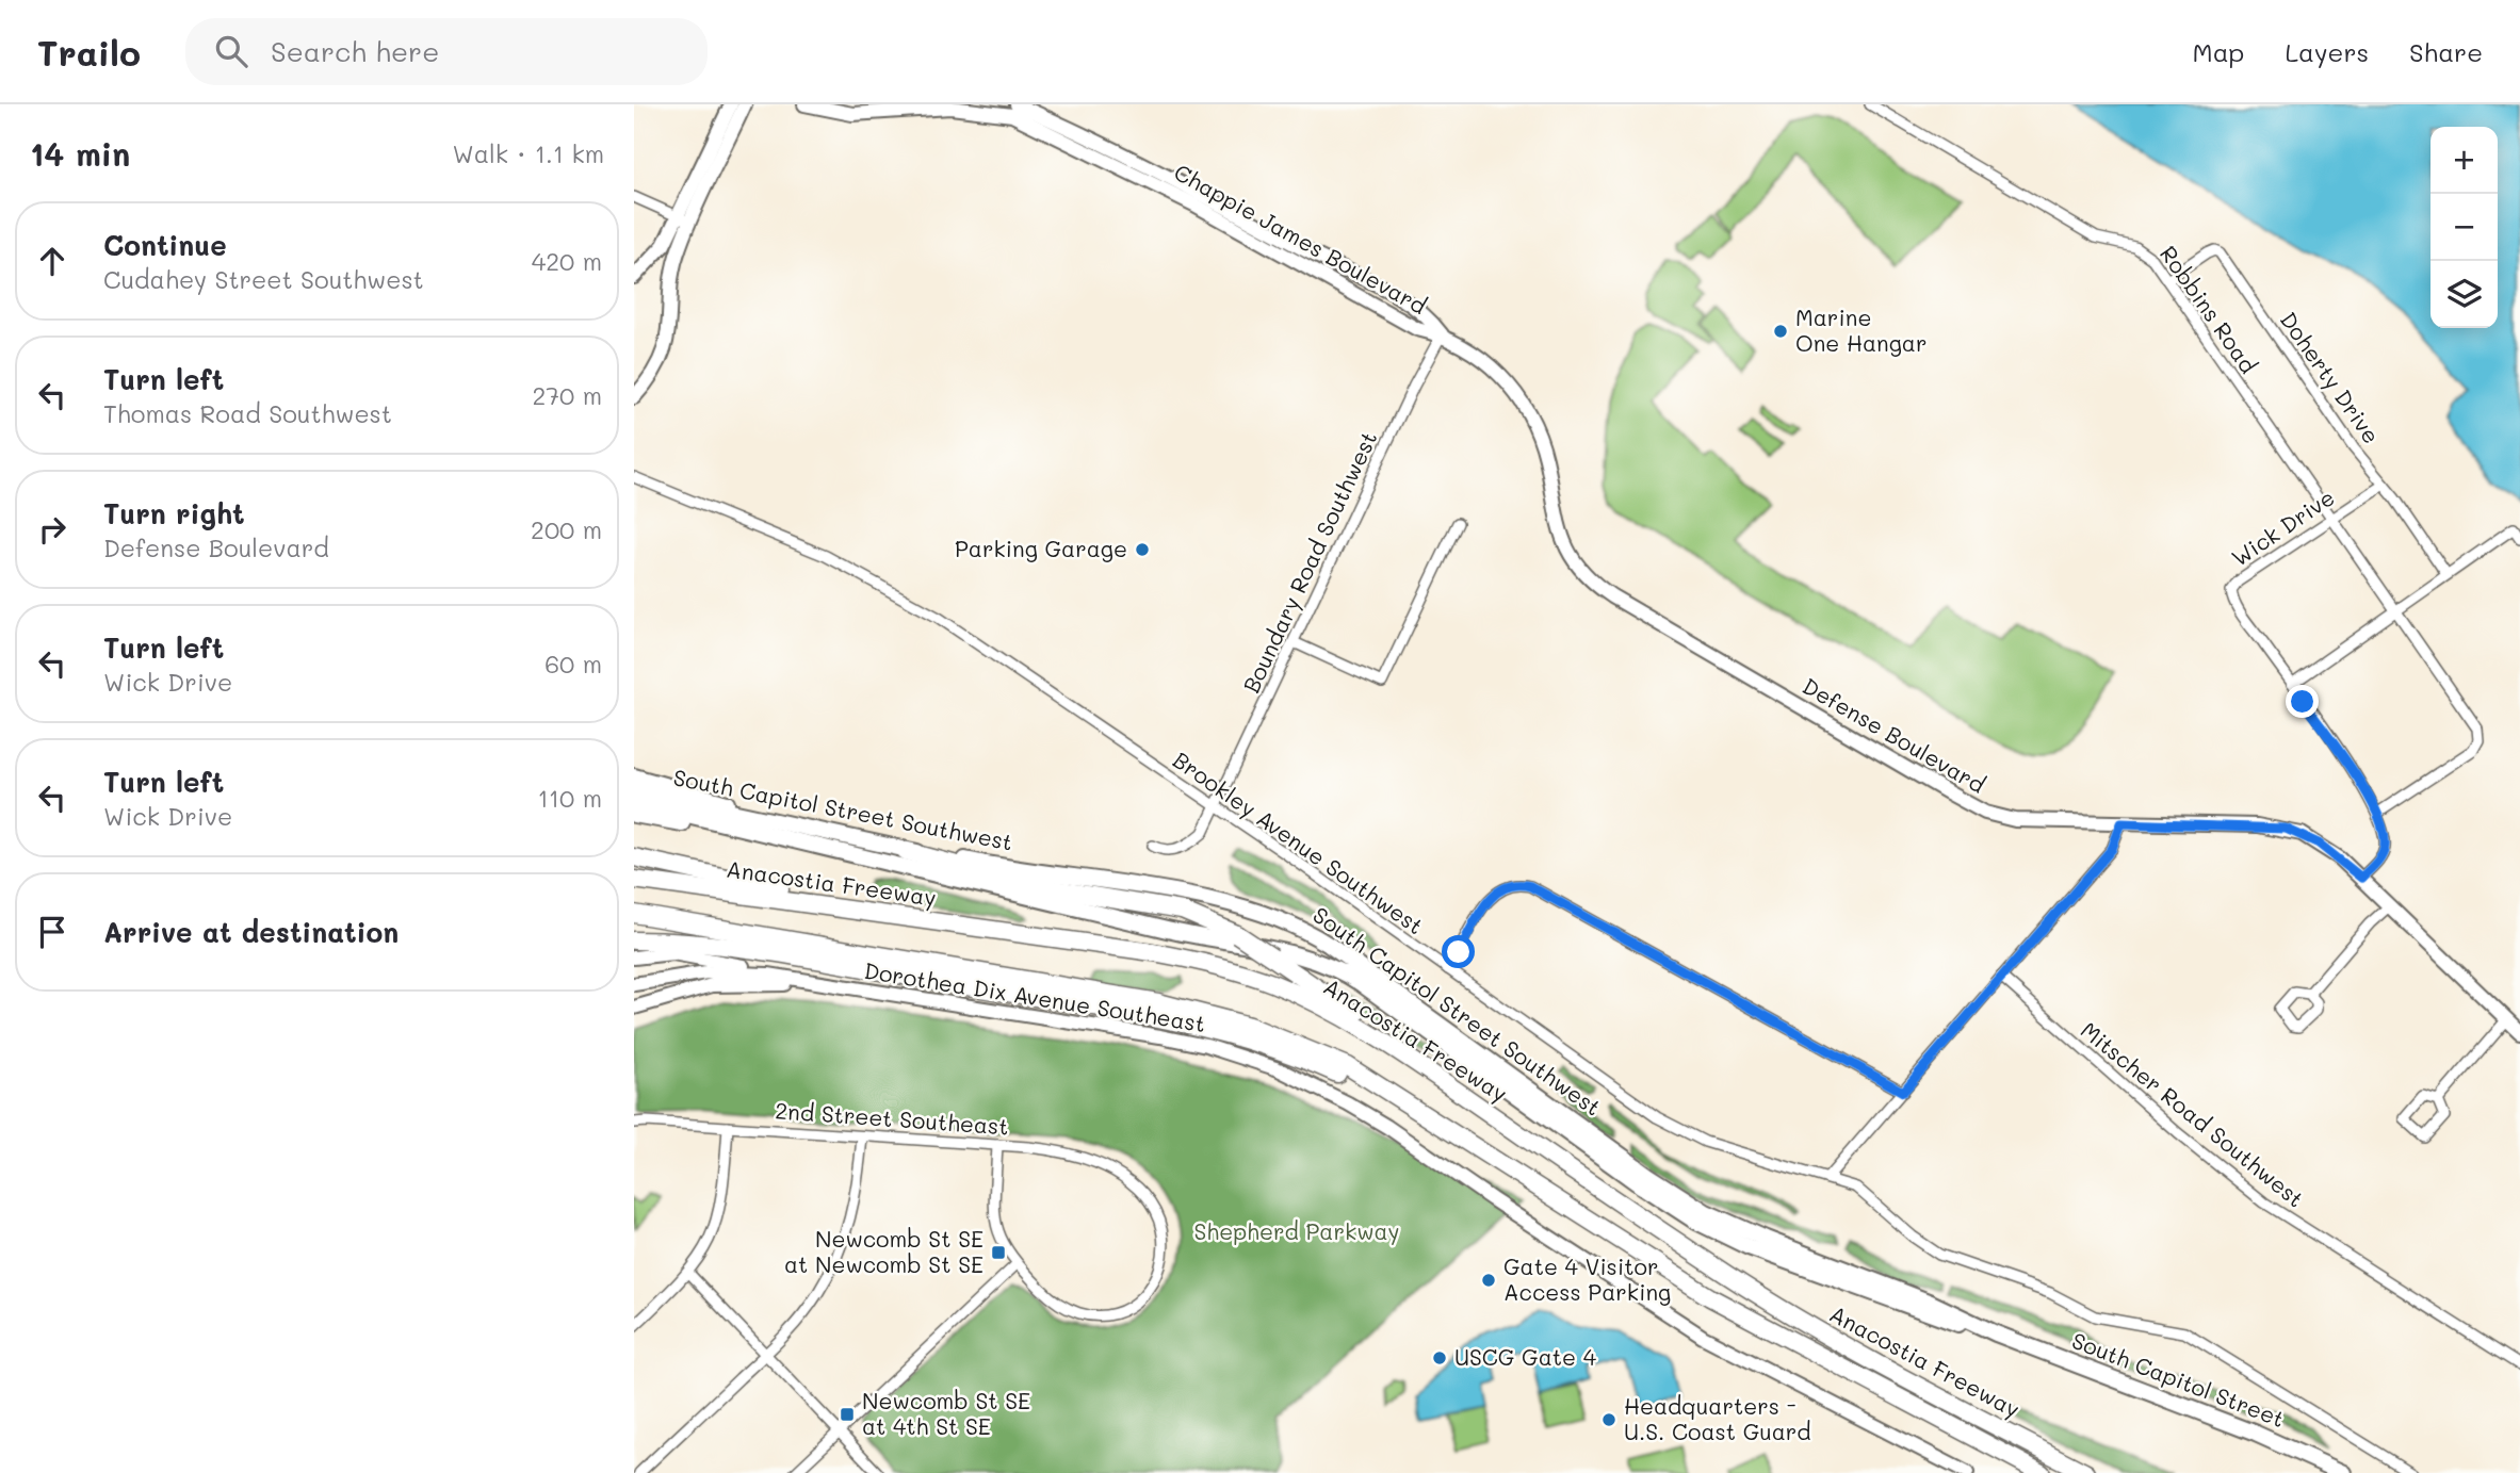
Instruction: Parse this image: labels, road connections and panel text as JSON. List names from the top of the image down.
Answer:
{
  "streets": {
    "highway": ["Anacostia Freeway"],
    "main road": ["South Capitol Street Southwest", "South Capitol Street"],
    "street": [
      "Chappie James Boulevard",
      "Robbins Road",
      "Doherty Drive",
      "Wick Drive",
      "Boundary Road Southwest",
      "Defense Boulevard",
      "Brookley Avenue Southwest",
      "Dorothea Dix Avenue Southeast",
      "Mitscher Road Southwest",
      "2nd Street Southeast"
    ]
  },
  "crossings": [
    ["Chappie James Boulevard", "Boundary Road Southwest"],
    ["Chappie James Boulevard", "Defense Boulevard"],
    ["Robbins Road", "Doherty Drive"],
    ["Robbins Road", "Wick Drive"],
    ["Doherty Drive", "Wick Drive"],
    ["Wick Drive", "Defense Boulevard"],
    ["Boundary Road Southwest", "Defense Boulevard"],
    ["Boundary Road Southwest", "Brookley Avenue Southwest"],
    ["South Capitol Street Southwest", "South Capitol Street"]
  ],
  "parks": ["Shepherd Parkway"],
  "places": {
    "other": [
      "Marine One Hangar",
      "Parking Garage",
      "Gate 4 Visitor Access Parking",
      "USCG Gate 4",
      "Headquarters - U.S. Coast Guard"
    ],
    "transit": ["Newcomb St SE at Newcomb St SE", "Newcomb St SE at 4th St SE"]
  },
  "page": {
    "header": "Trailo",
    "search": "Search here",
    "nav": ["Map", "Layers", "Share"],
    "heading": ["14 min", "Walk · 1.1 km"],
    "map_buttons": ["+", "−"],
    "list": [
      ["Continue", "Cudahey Street Southwest", "420 m"],
      ["Turn left", "Thomas Road Southwest", "270 m"],
      ["Turn right", "Defense Boulevard", "200 m"],
      ["Turn left", "Wick Drive", "60 m"],
      ["Turn left", "Wick Drive", "110 m"],
      "Arrive at destination"
    ]
  }
}
